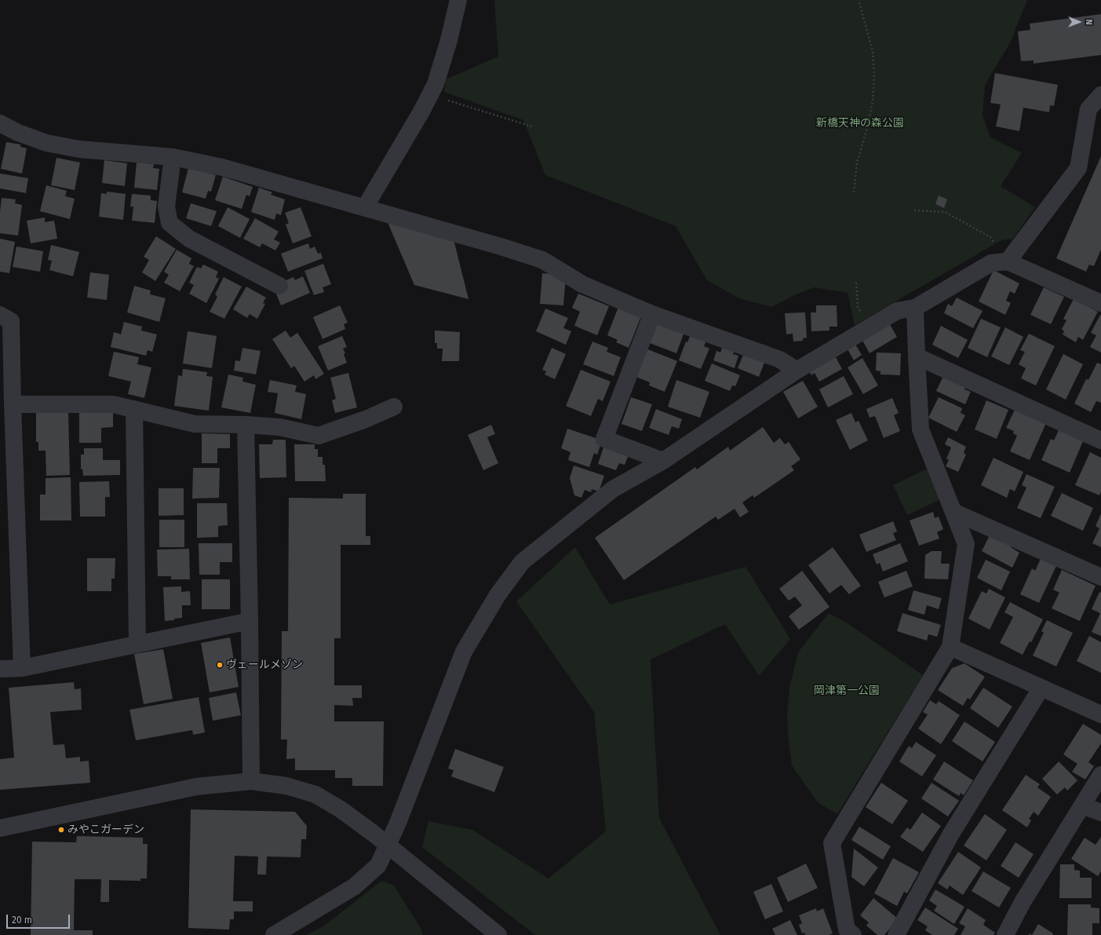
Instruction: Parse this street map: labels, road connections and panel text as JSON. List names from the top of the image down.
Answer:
{
  "parks": ["新橋天神の森公園", "岡津第一公園"],
  "places": ["ヴェールメゾン", "みやこガーデン"],
  "scale_bar": "20 m",
  "north": "right"
}
